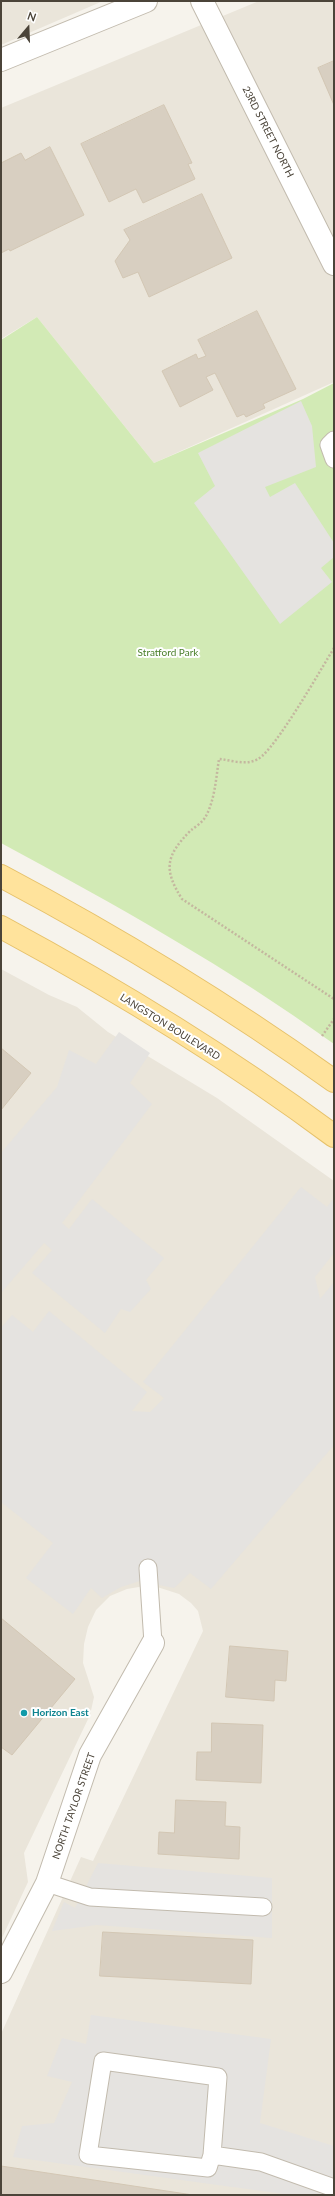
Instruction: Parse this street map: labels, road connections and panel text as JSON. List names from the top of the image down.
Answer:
{
  "streets": {
    "main road": ["LANGSTON BOULEVARD"],
    "street": ["23RD STREET NORTH", "NORTH TAYLOR STREET"]
  },
  "parks": ["Stratford Park"],
  "places": ["Horizon East"],
  "north": "top"
}
